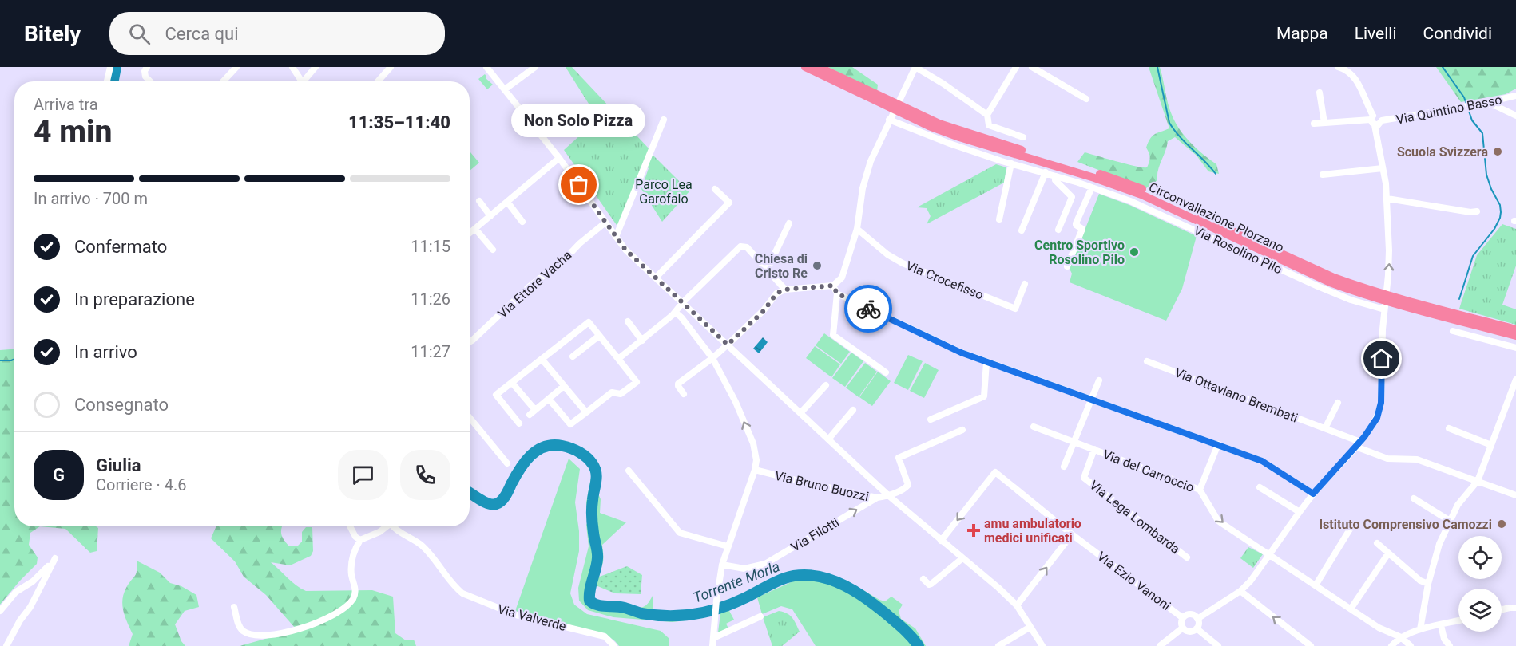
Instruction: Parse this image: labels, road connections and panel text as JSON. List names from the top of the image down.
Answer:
{
  "streets": {
    "highway": ["Circonvallazione Plorzano"],
    "street": [
      "Via Quintino Basso",
      "Via Rosolino Pilo",
      "Via Crocefisso",
      "Via Ettore Vacha",
      "Via Ottaviano Brembati",
      "Via del Carroccio",
      "Via Bruno Buozzi",
      "Via Lega Lombarda",
      "Via Filotti",
      "Via Ezio Vanoni",
      "Via Valverde"
    ]
  },
  "crossings": [
    ["Via del Carroccio", "Via Lega Lombarda"],
    ["Via Bruno Buozzi", "Via Filotti"]
  ],
  "one_way": ["Via Filotti"],
  "water": ["Torrente Morla"],
  "parks": ["Parco Lea Garofalo"],
  "places": {
    "other": [
      "Scuola Svizzera",
      "Non Solo Pizza",
      "Centro Sportivo Rosolino Pilo",
      "Chiesa di Cristo Re",
      "Istituto Comprensivo Camozzi"
    ],
    "health": ["amu ambulatorio medici unificati"]
  },
  "page": {
    "header": "Bitely",
    "search": "Cerca qui",
    "nav": ["Mappa", "Livelli", "Condividi"],
    "heading": ["4 min", "Arriva tra", "11:35–11:40"],
    "panel": ["Giulia", "Corriere · 4.6"],
    "bubble": "Non Solo Pizza",
    "bar": "In arrivo · 700 m",
    "list": [
      ["Confermato", "11:15"],
      ["In preparazione", "11:26"],
      ["In arrivo", "11:27"],
      "Consegnato"
    ],
    "round": "G"
  }
}
